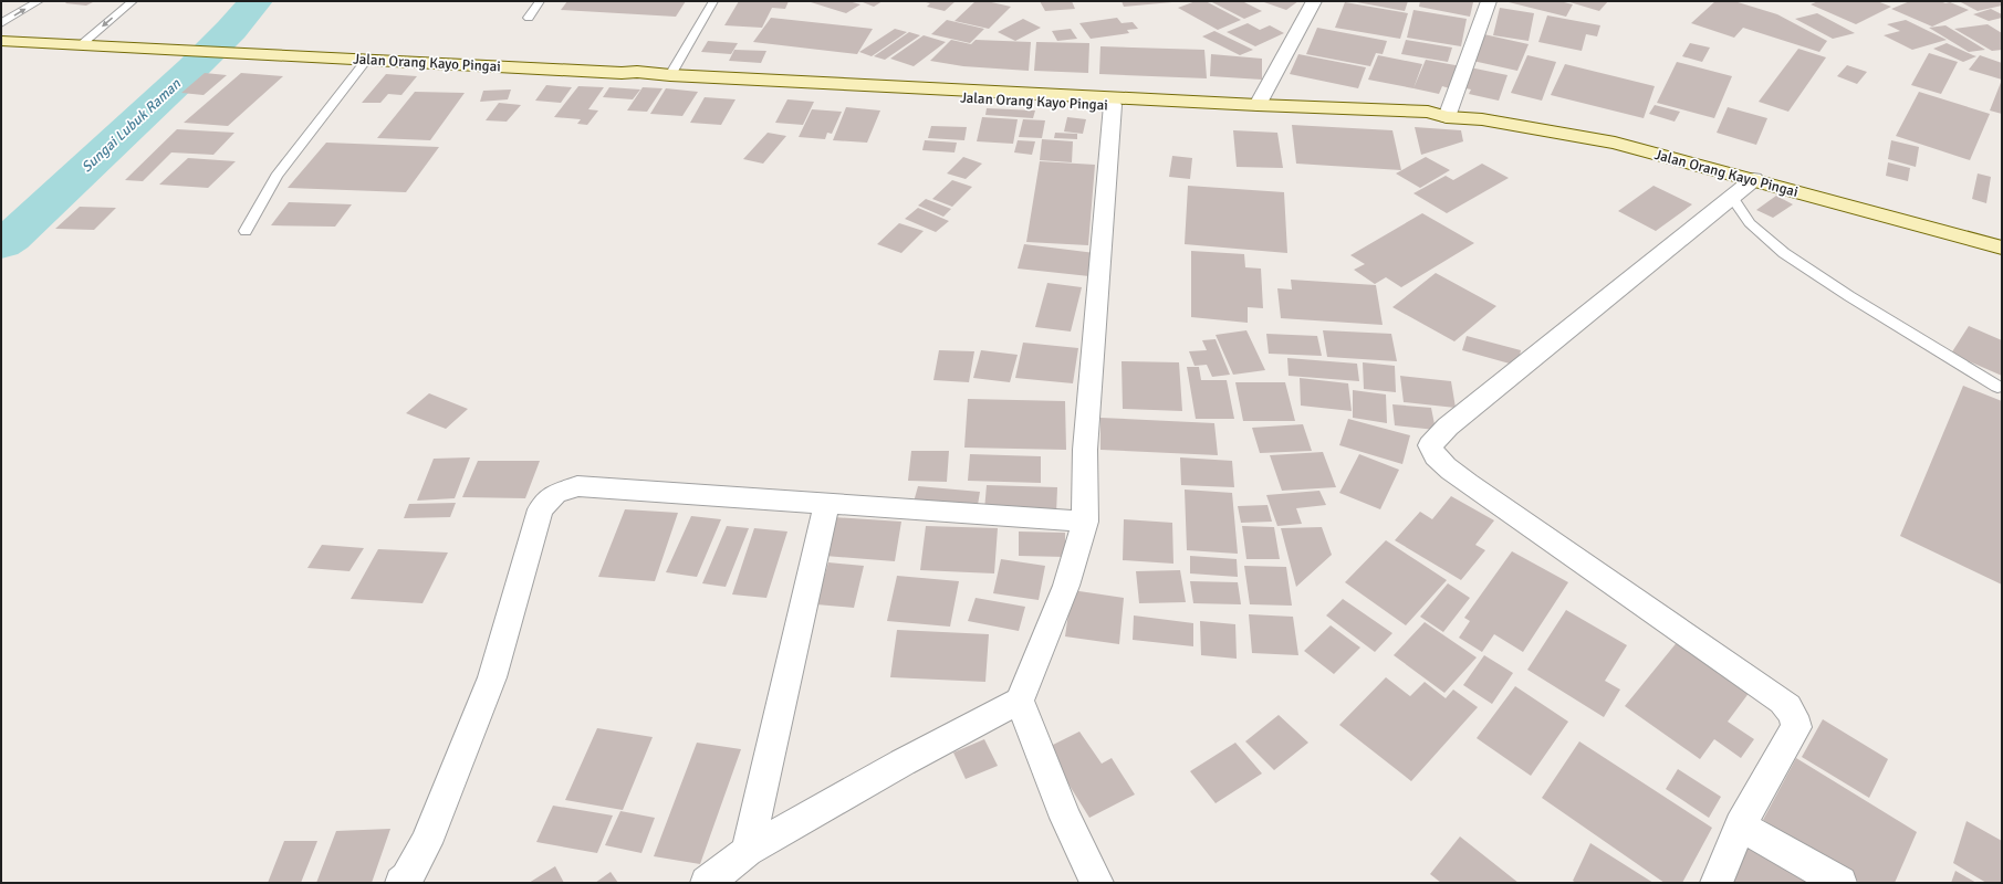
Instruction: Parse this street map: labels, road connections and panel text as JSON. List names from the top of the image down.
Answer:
{
  "streets": {
    "main road": ["Jalan Orang Kayo Pingai"]
  },
  "water": ["Sungai Lubuk Raman"]
}
